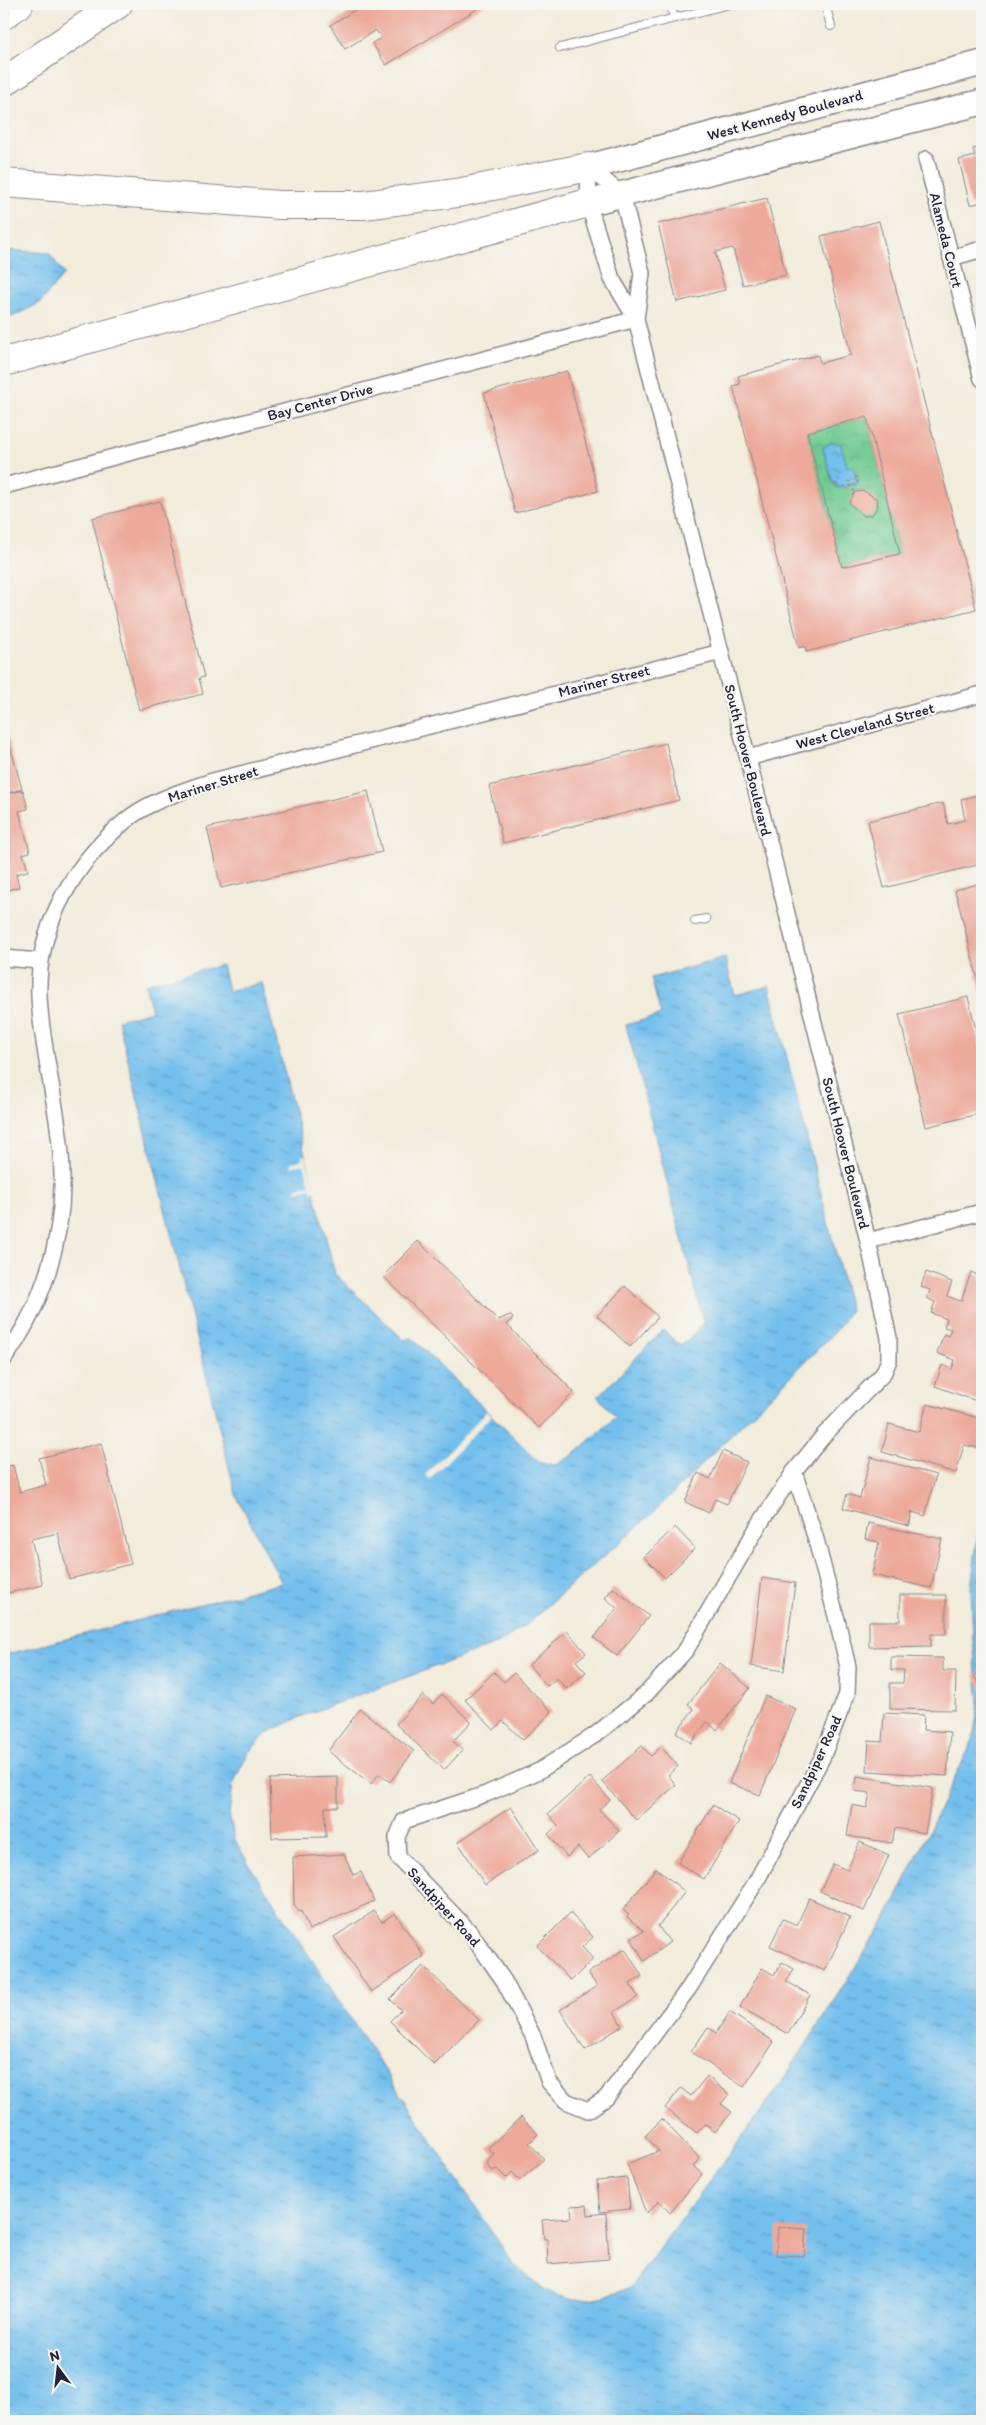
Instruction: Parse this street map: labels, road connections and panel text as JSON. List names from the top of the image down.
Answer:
{
  "streets": {
    "main road": ["West Kennedy Boulevard"],
    "street": [
      "Alameda Court",
      "Bay Center Drive",
      "Mariner Street",
      "West Cleveland Street",
      "South Hoover Boulevard",
      "Sandpiper Road"
    ]
  },
  "crossings": [
    ["West Kennedy Boulevard", "South Hoover Boulevard"],
    ["Bay Center Drive", "South Hoover Boulevard"],
    ["Mariner Street", "South Hoover Boulevard"],
    ["West Cleveland Street", "South Hoover Boulevard"],
    ["South Hoover Boulevard", "Sandpiper Road"]
  ],
  "north": "top"
}
